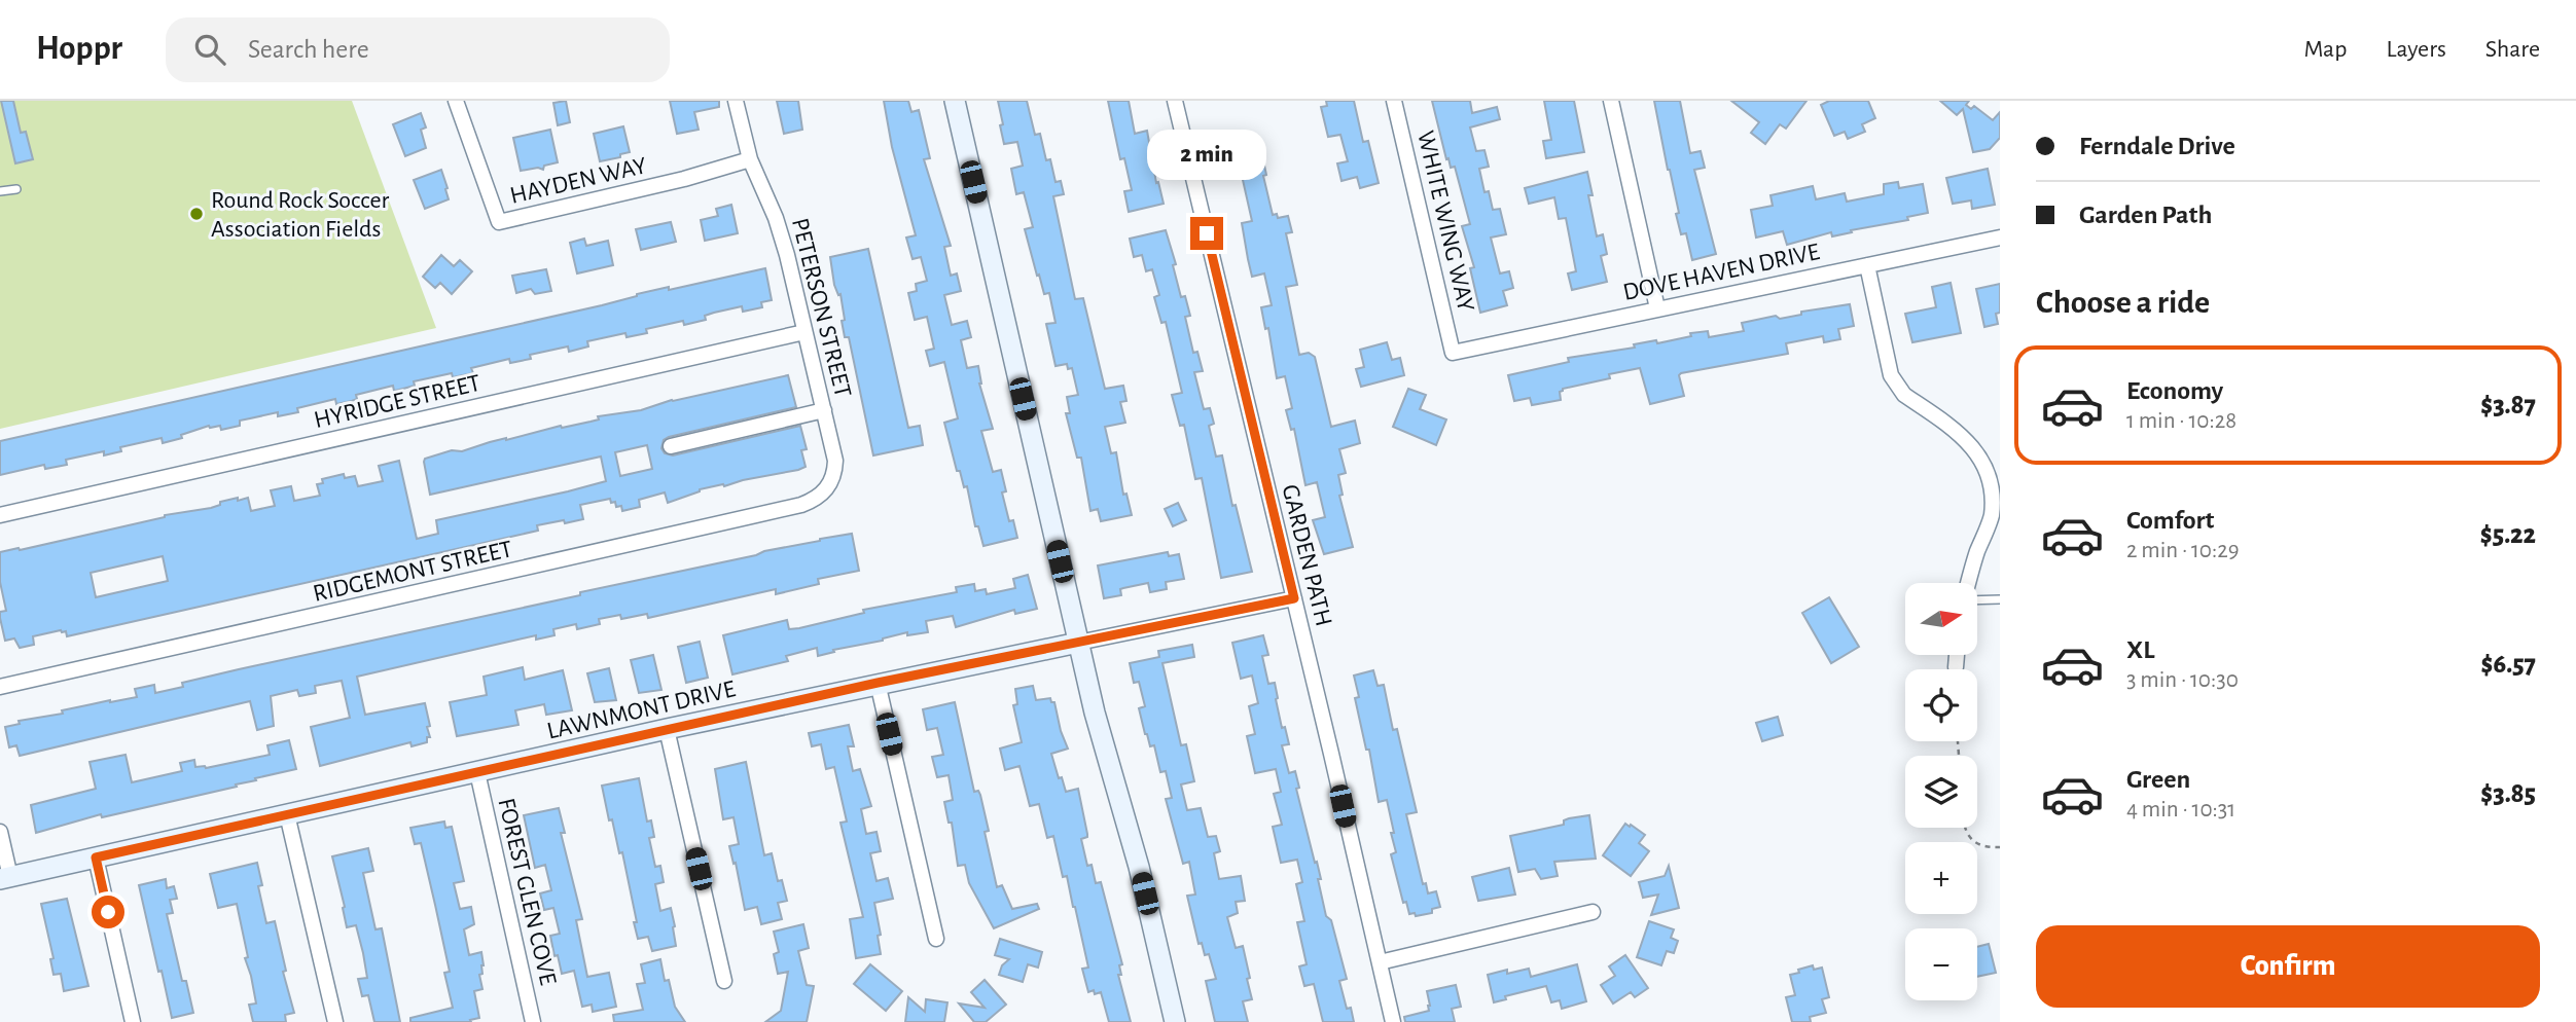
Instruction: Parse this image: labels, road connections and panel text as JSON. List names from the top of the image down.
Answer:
{
  "streets": {
    "street": [
      "HAYDEN WAY",
      "WHITE WING WAY",
      "DOVE HAVEN DRIVE",
      "PETERSON STREET",
      "HYRIDGE STREET",
      "GARDEN PATH",
      "RIDGEMONT STREET",
      "LAWNMONT DRIVE",
      "FOREST GLEN COVE"
    ]
  },
  "crossings": [
    ["HAYDEN WAY", "PETERSON STREET"],
    ["WHITE WING WAY", "DOVE HAVEN DRIVE"],
    ["PETERSON STREET", "HYRIDGE STREET"],
    ["PETERSON STREET", "RIDGEMONT STREET"],
    ["GARDEN PATH", "LAWNMONT DRIVE"],
    ["LAWNMONT DRIVE", "FOREST GLEN COVE"]
  ],
  "places": ["Round Rock Soccer Association Fields"],
  "north": "right",
  "page": {
    "header": "Hoppr",
    "search": "Search here",
    "nav": ["Map", "Layers", "Share"],
    "banner": ["Ferndale Drive", "Garden Path"],
    "bubble": "2 min",
    "heading": "Choose a ride",
    "list": [
      {
        "name": "Economy",
        "note": "1 min · 10:28",
        "value": "$3.87"
      },
      {
        "name": "Comfort",
        "note": "2 min · 10:29",
        "value": "$5.22"
      },
      {
        "name": "XL",
        "note": "3 min · 10:30",
        "value": "$6.57"
      },
      {
        "name": "Green",
        "note": "4 min · 10:31",
        "value": "$3.85"
      }
    ],
    "map_buttons": ["+", "−"],
    "buttons": "Confirm"
  }
}
